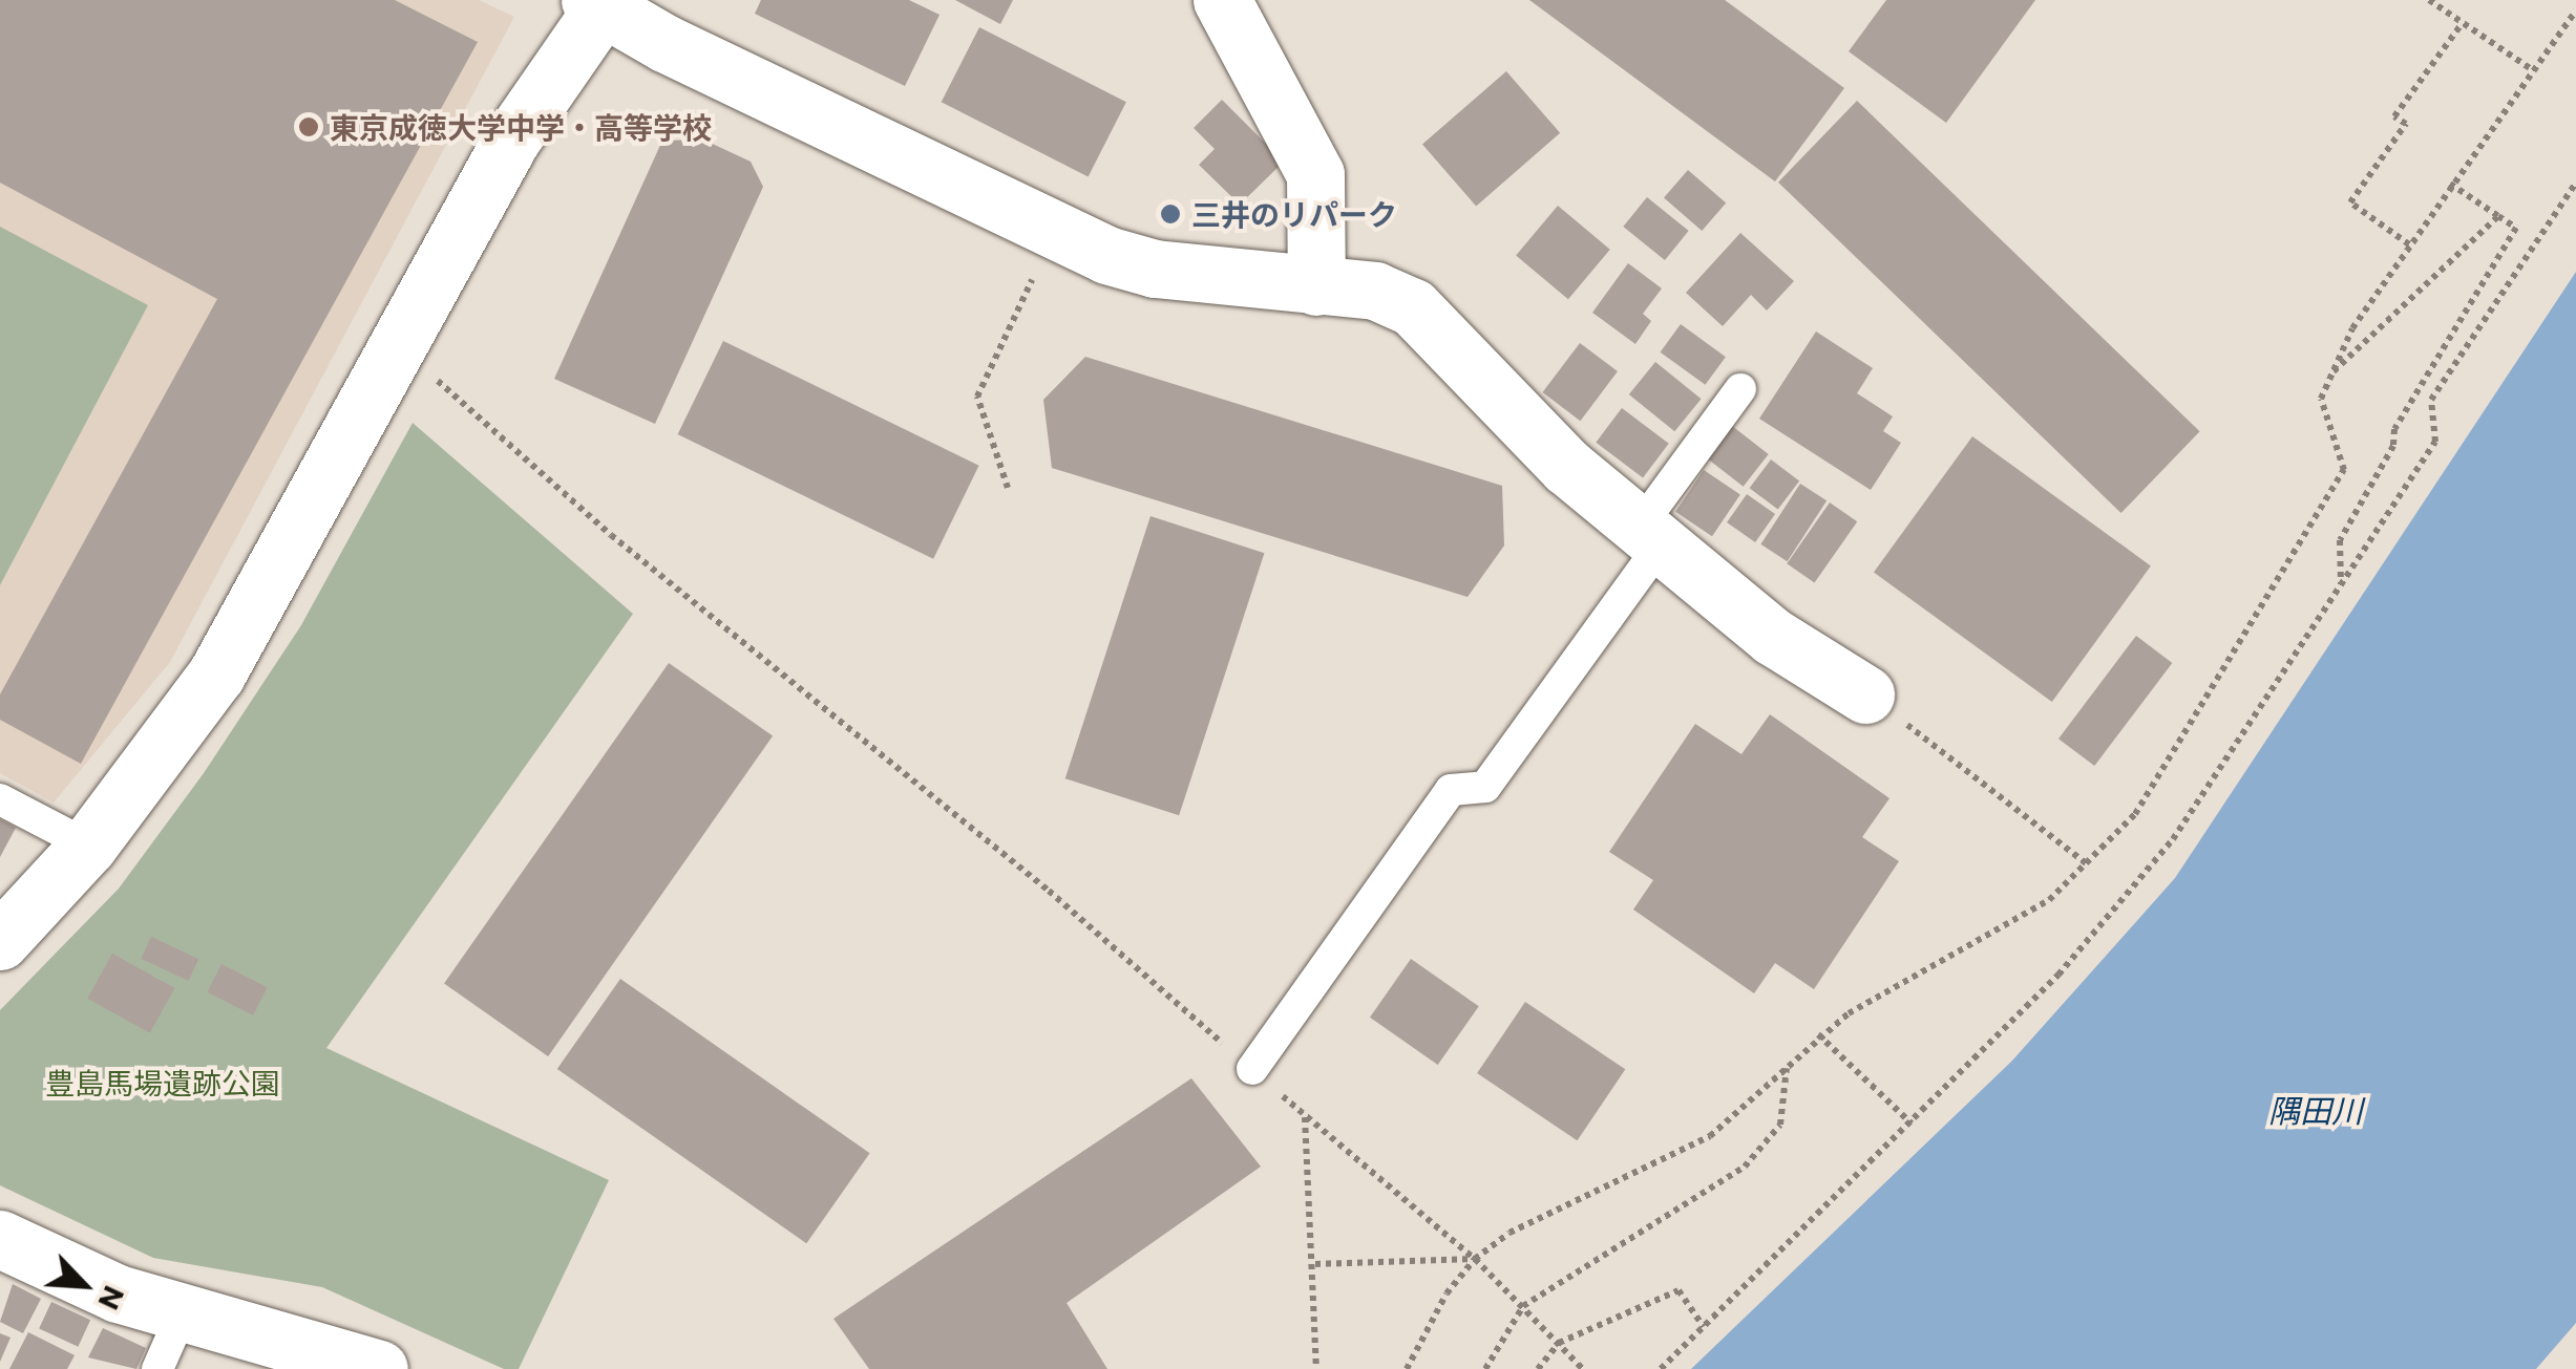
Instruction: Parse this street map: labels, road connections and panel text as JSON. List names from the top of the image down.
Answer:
{
  "water": ["隅田川"],
  "parks": ["豊島馬場遺跡公園"],
  "places": ["東京成徳大学中学・高等学校", "三井のリパーク"],
  "north": "bottom right"
}
